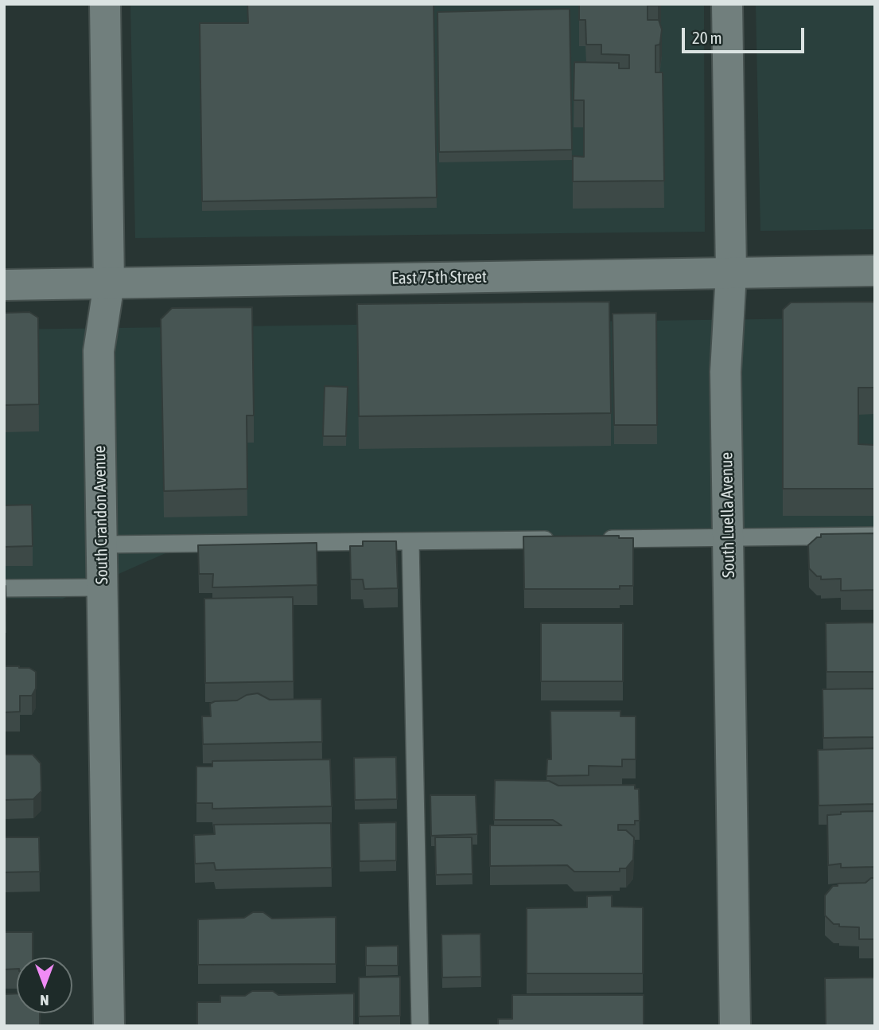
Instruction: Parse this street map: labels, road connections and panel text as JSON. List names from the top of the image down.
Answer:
{
  "streets": {
    "street": ["East 75th Street", "South Crandon Avenue", "South Luella Avenue"]
  },
  "crossings": [
    ["East 75th Street", "South Crandon Avenue"],
    ["East 75th Street", "South Luella Avenue"]
  ],
  "scale_bar": "20 m",
  "north": "bottom"
}
